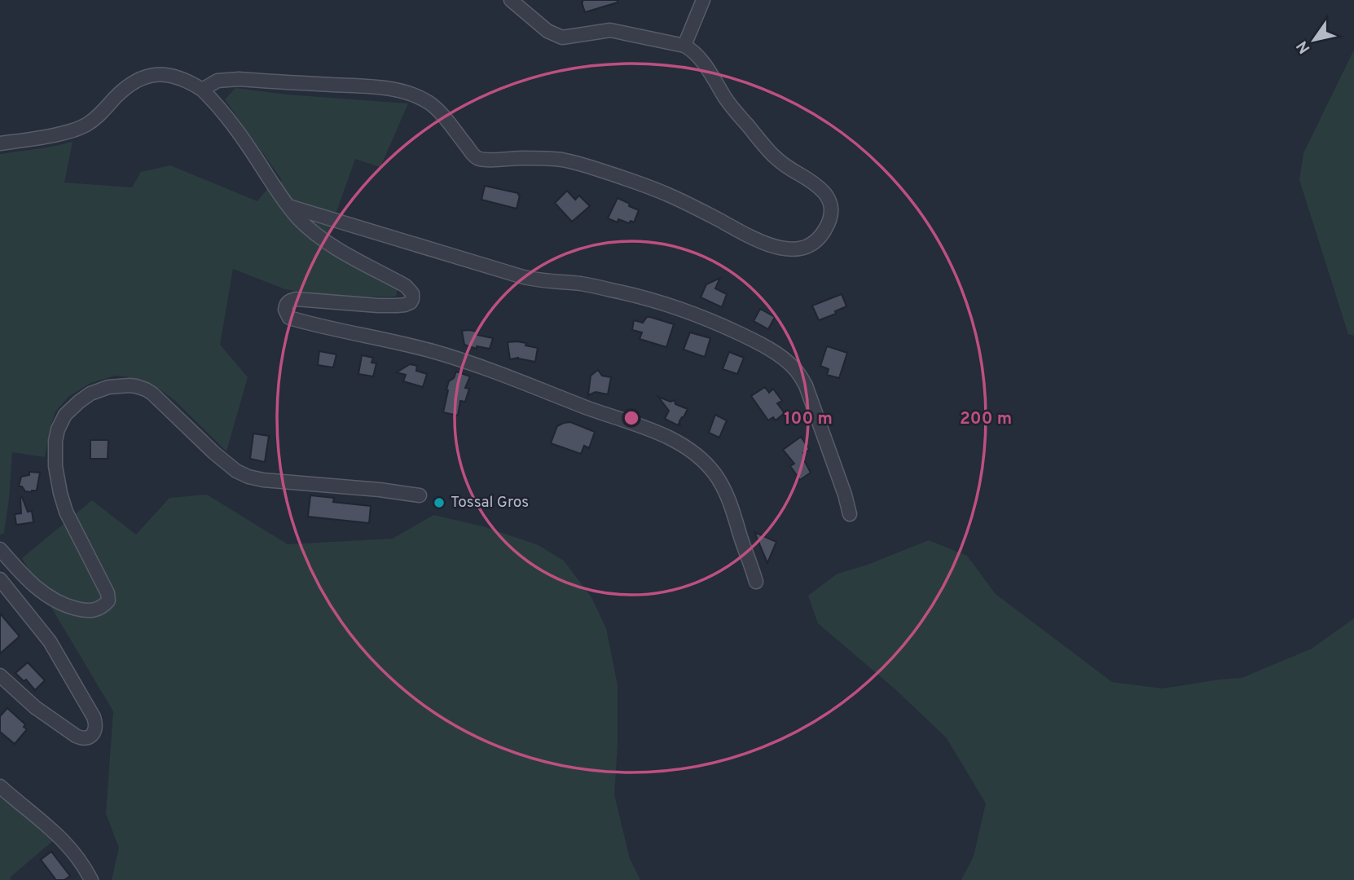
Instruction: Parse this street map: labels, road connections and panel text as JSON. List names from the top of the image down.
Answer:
{
  "places": ["Tossal Gros"],
  "north": "bottom left",
  "rings": ["100 m", "200 m"]
}
